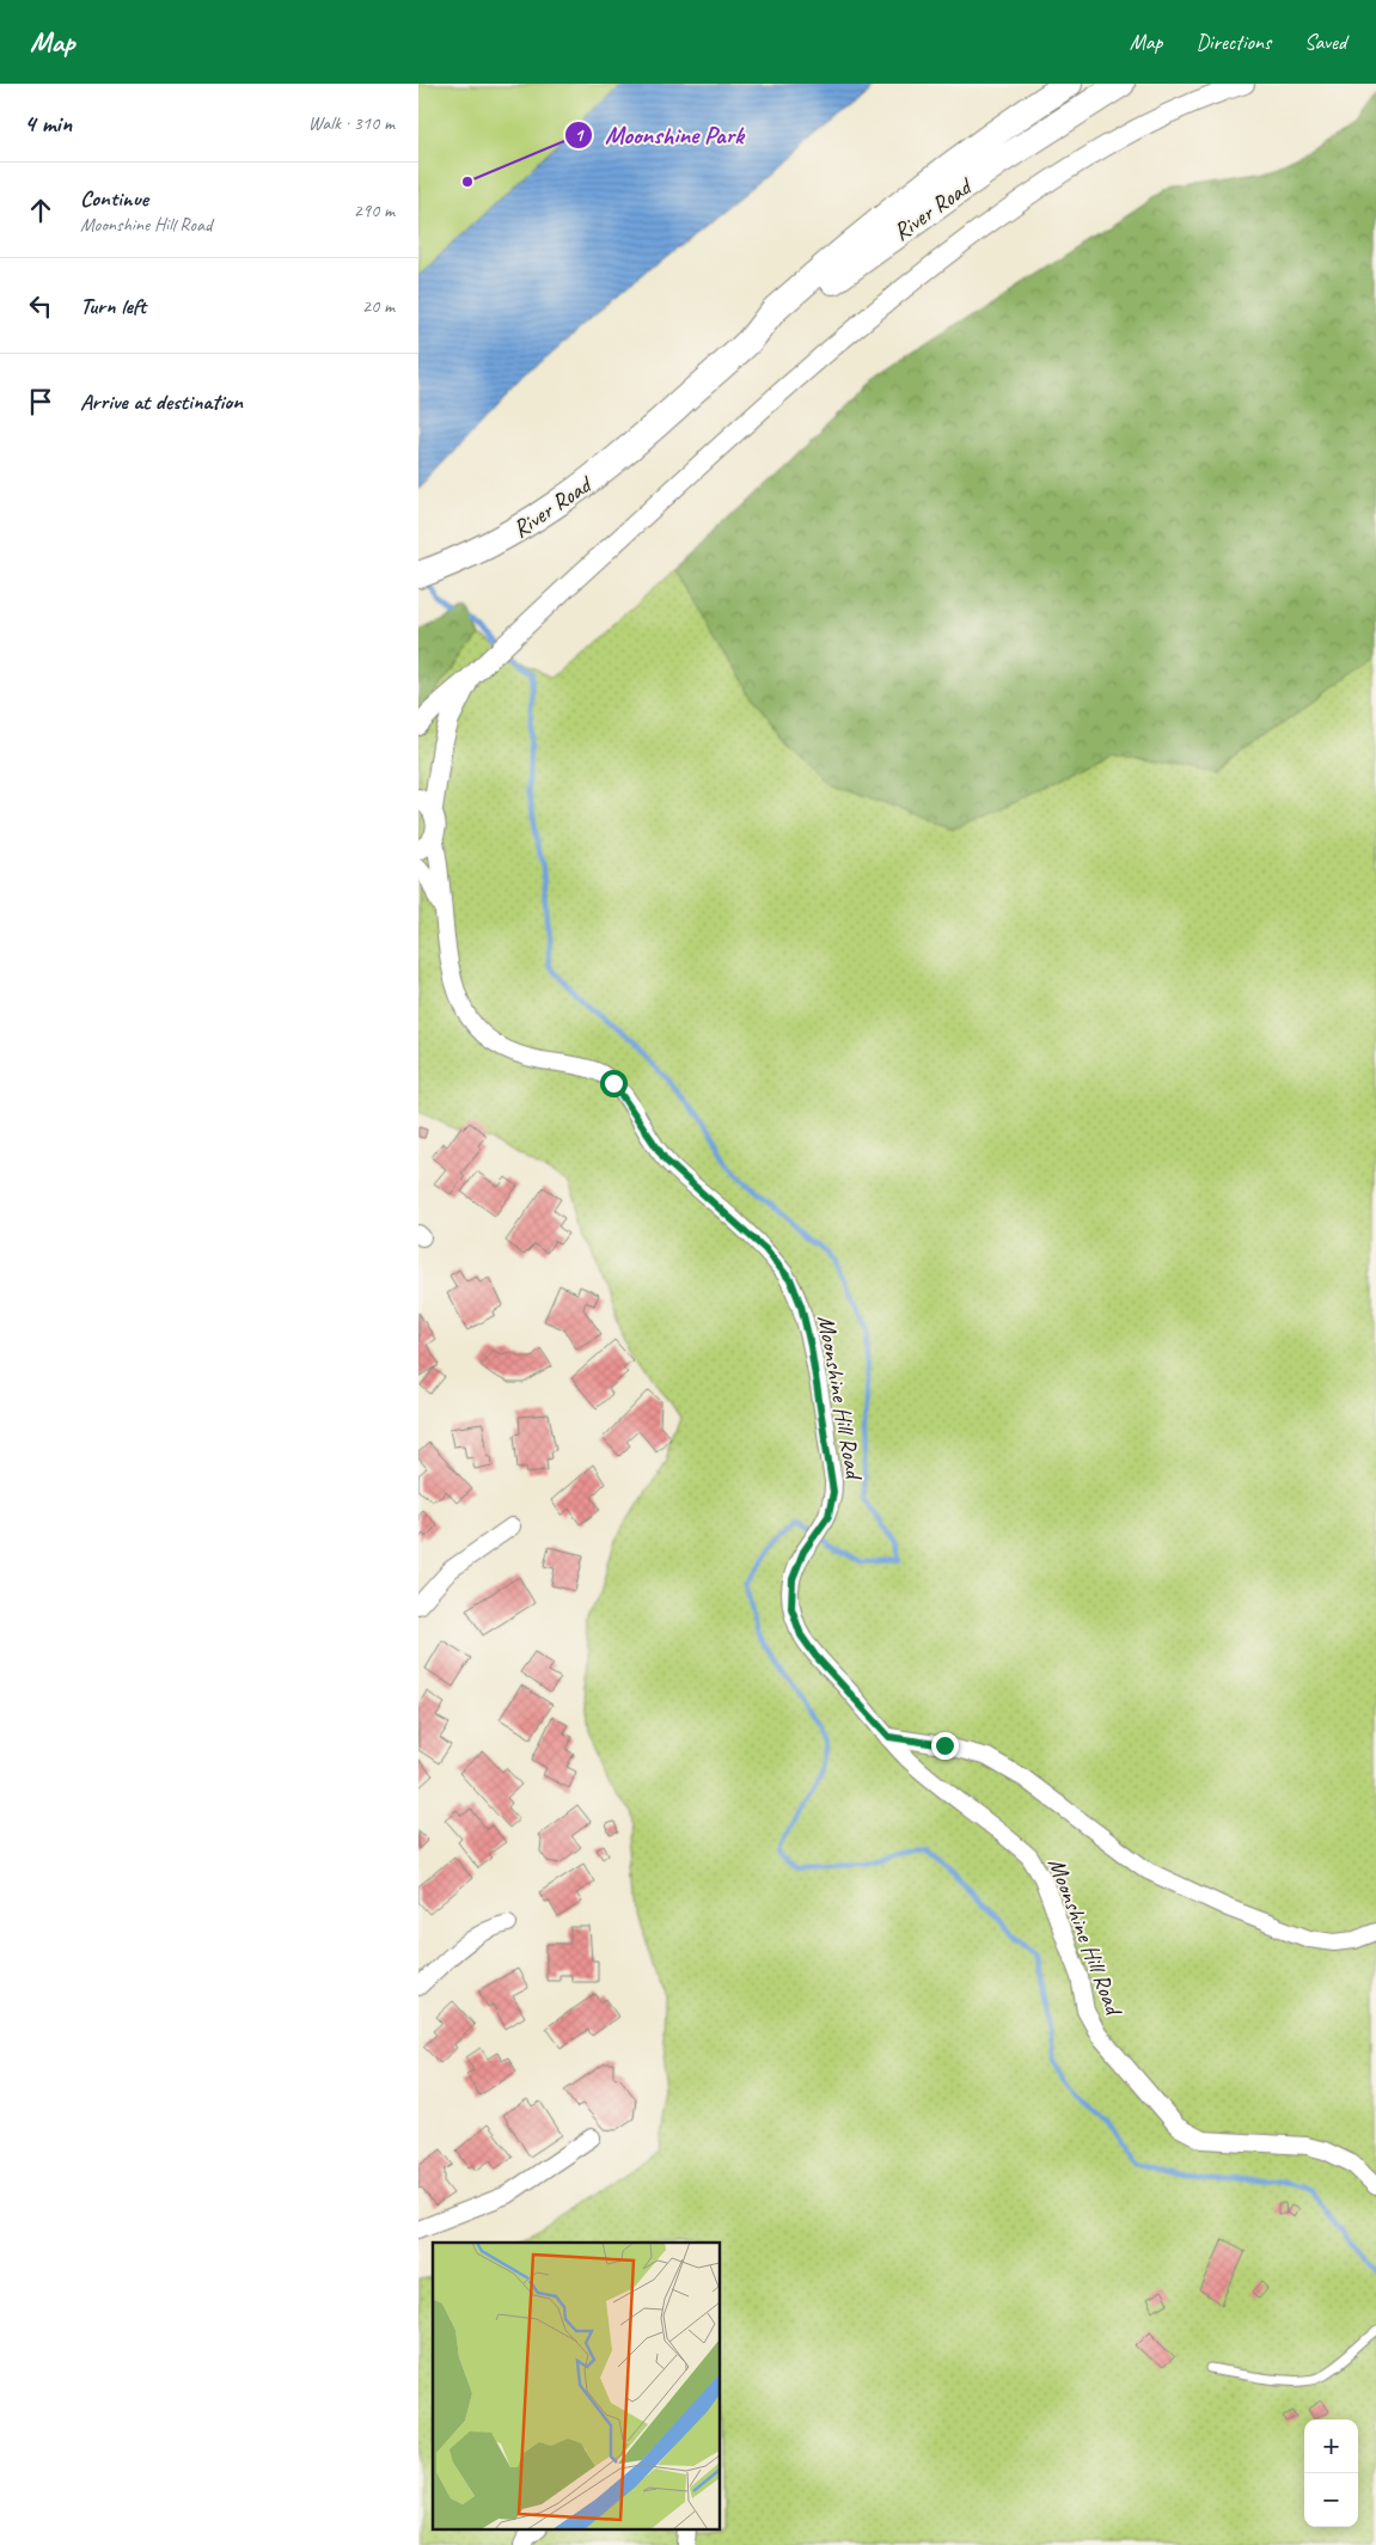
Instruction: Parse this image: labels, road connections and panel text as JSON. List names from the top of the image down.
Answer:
{
  "streets": {
    "highway": ["River Road"],
    "street": ["Moonshine Hill Road"]
  },
  "places": ["Moonshine Park"],
  "page": {
    "header": "Map",
    "nav": ["Map", "Directions", "Saved"],
    "heading": ["4 min", "Walk · 310 m"],
    "list": [
      ["Continue", "Moonshine Hill Road", "290 m"],
      ["Turn left", "20 m"],
      "Arrive at destination"
    ],
    "map_buttons": ["+", "−"]
  }
}
